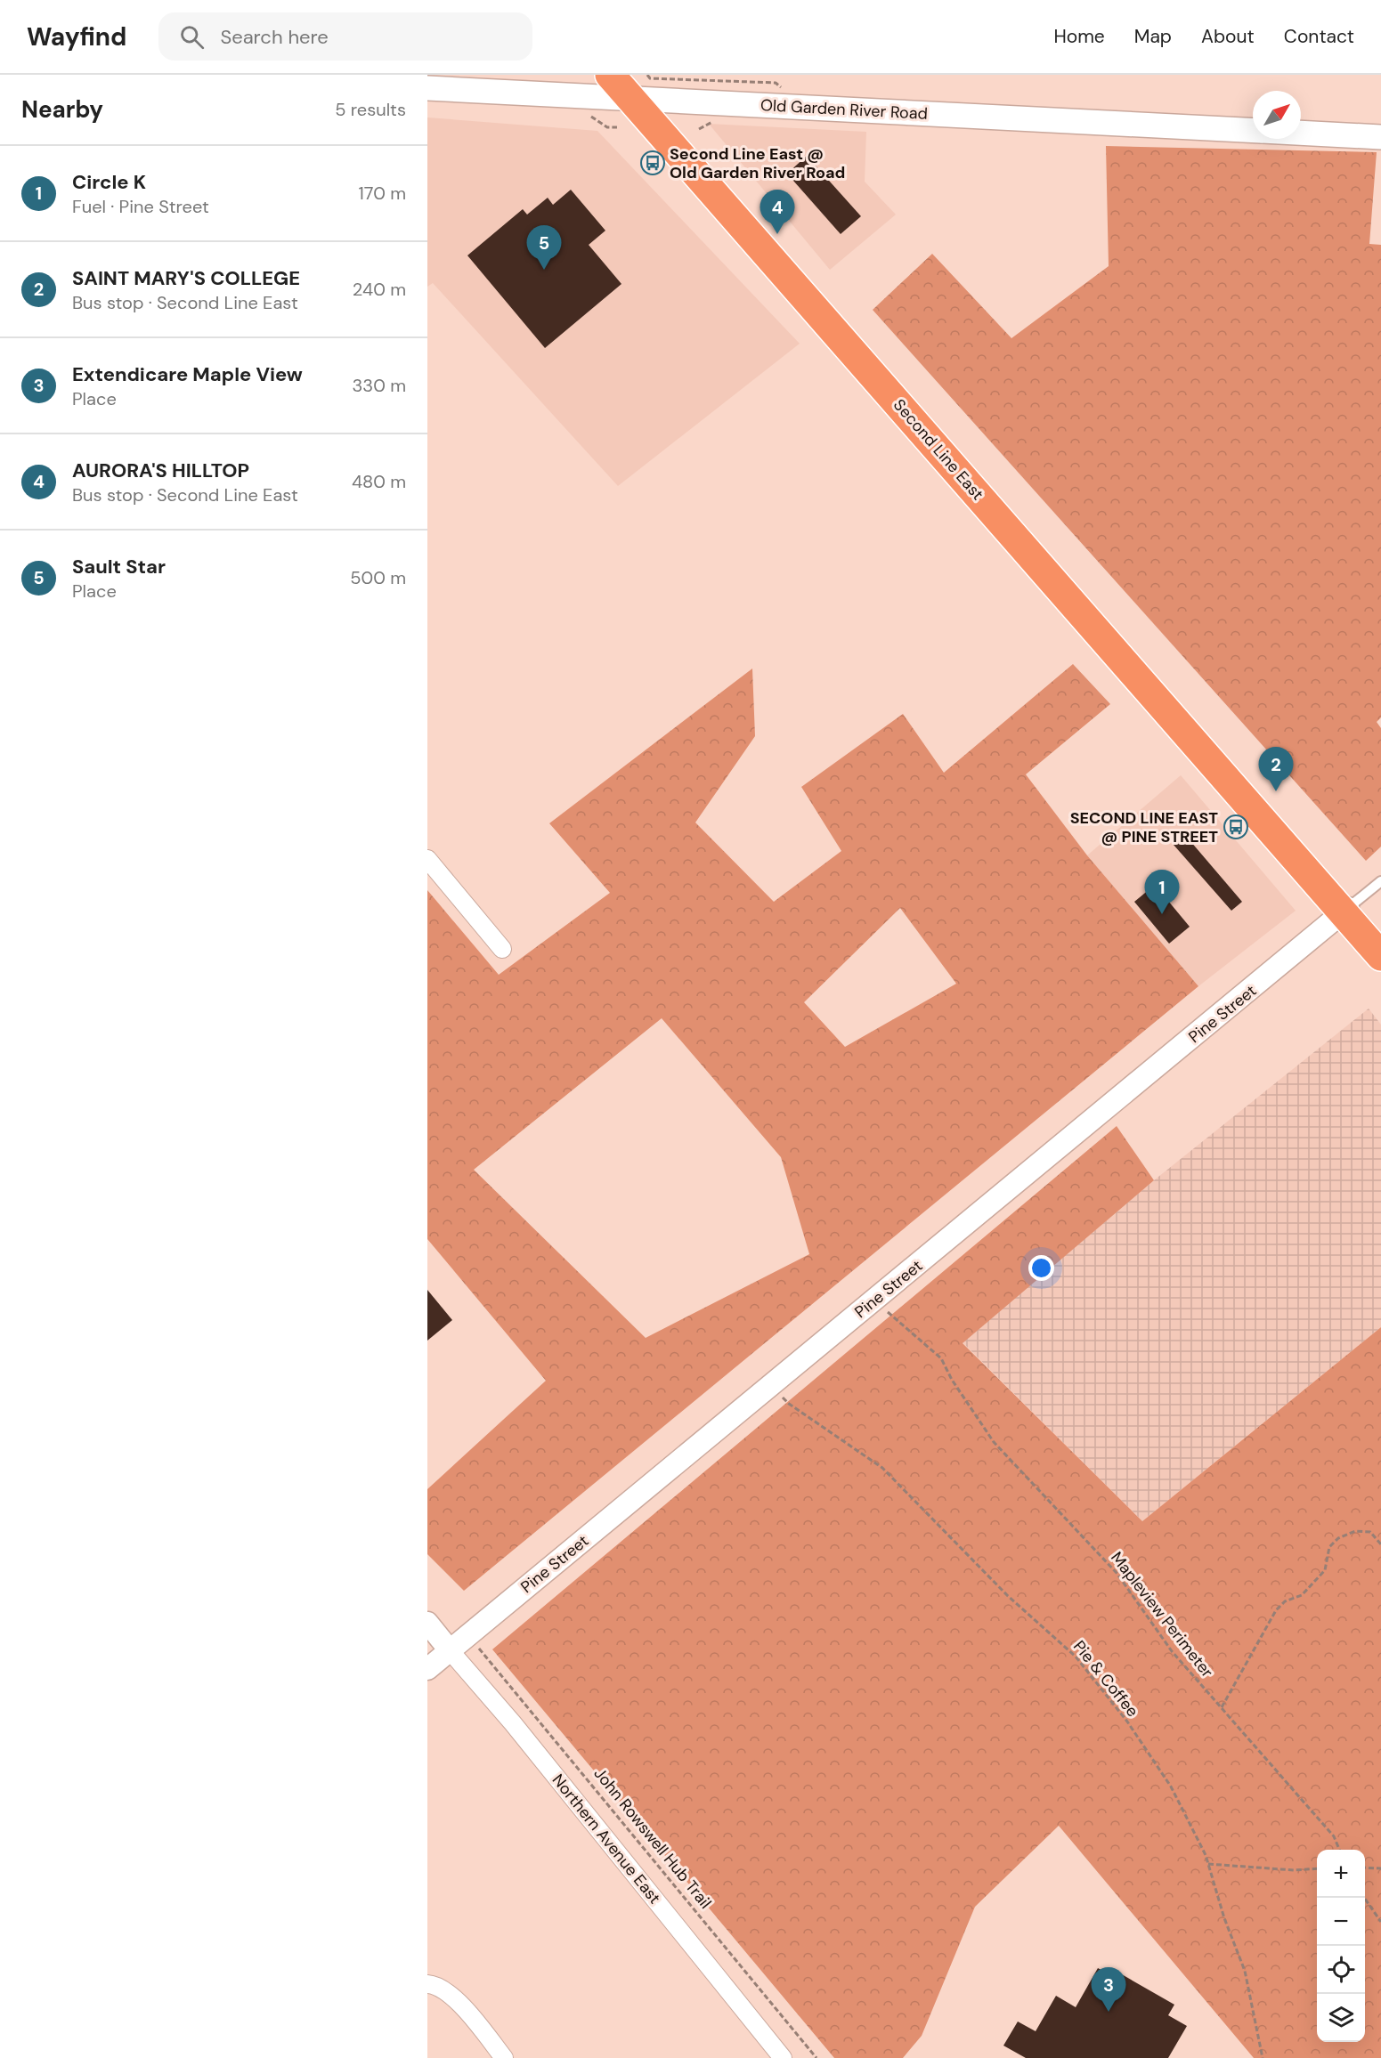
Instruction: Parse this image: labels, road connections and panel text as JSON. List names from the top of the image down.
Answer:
{
  "streets": {
    "highway": ["Second Line East"],
    "main road": ["Old Garden River Road"],
    "street": ["Pine Street", "Northern Avenue East"],
    "path": ["Mapleview Perimeter", "Pie & Coffee", "John Rowswell Hub Trail"]
  },
  "crossings": [
    ["Old Garden River Road", "Second Line East"],
    ["Second Line East", "Pine Street"],
    ["Pine Street", "Mapleview Perimeter"],
    ["Pine Street", "Pie & Coffee"],
    ["Pine Street", "John Rowswell Hub Trail"],
    ["Pine Street", "Northern Avenue East"]
  ],
  "places": {
    "bus stop": ["Second Line East @ Old Garden River Road", "SECOND LINE EAST @ PINE STREET"]
  },
  "north": "top right",
  "page": {
    "header": "Wayfind",
    "search": "Search here",
    "nav": [
      "Home",
      "Map",
      "About",
      "Contact"
    ],
    "heading": ["Nearby", "5 results"],
    "list": [
      {
        "mark": "1",
        "name": "Circle K",
        "note": "Fuel · Pine Street",
        "value": "170 m"
      },
      {
        "mark": "2",
        "name": "SAINT MARY'S COLLEGE",
        "note": "Bus stop · Second Line East",
        "value": "240 m"
      },
      {
        "mark": "3",
        "name": "Extendicare Maple View",
        "note": "Place",
        "value": "330 m"
      },
      {
        "mark": "4",
        "name": "AURORA'S HILLTOP",
        "note": "Bus stop · Second Line East",
        "value": "480 m"
      },
      {
        "mark": "5",
        "name": "Sault Star",
        "note": "Place",
        "value": "500 m"
      }
    ],
    "pins": [
      "4",
      "5",
      "2",
      "1",
      "3"
    ],
    "map_buttons": ["+", "−"]
  }
}
